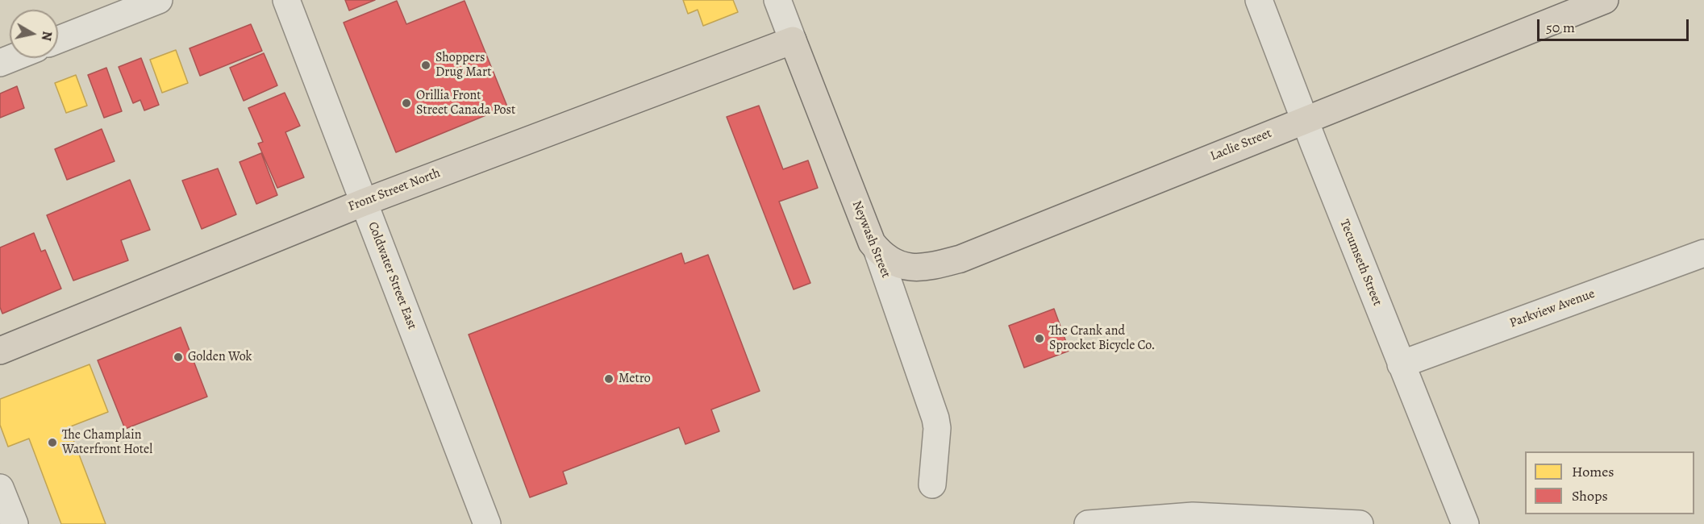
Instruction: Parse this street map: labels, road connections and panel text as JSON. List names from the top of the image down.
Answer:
{
  "streets": {
    "main road": ["Laclie Street", "Front Street North", "Neywash Street"],
    "street": ["Tecumseth Street", "Coldwater Street East", "Parkview Avenue"]
  },
  "crossings": [
    ["Laclie Street", "Neywash Street"],
    ["Laclie Street", "Tecumseth Street"],
    ["Front Street North", "Neywash Street"],
    ["Front Street North", "Coldwater Street East"],
    ["Tecumseth Street", "Parkview Avenue"]
  ],
  "places": [
    "Shoppers Drug Mart",
    "Orillia Front Street Canada Post",
    "The Crank and Sprocket Bicycle Co.",
    "Golden Wok",
    "Metro",
    "The Champlain Waterfront Hotel"
  ],
  "legend": ["Homes", "Shops"],
  "scale_bar": "50 m",
  "north": "right"
}
